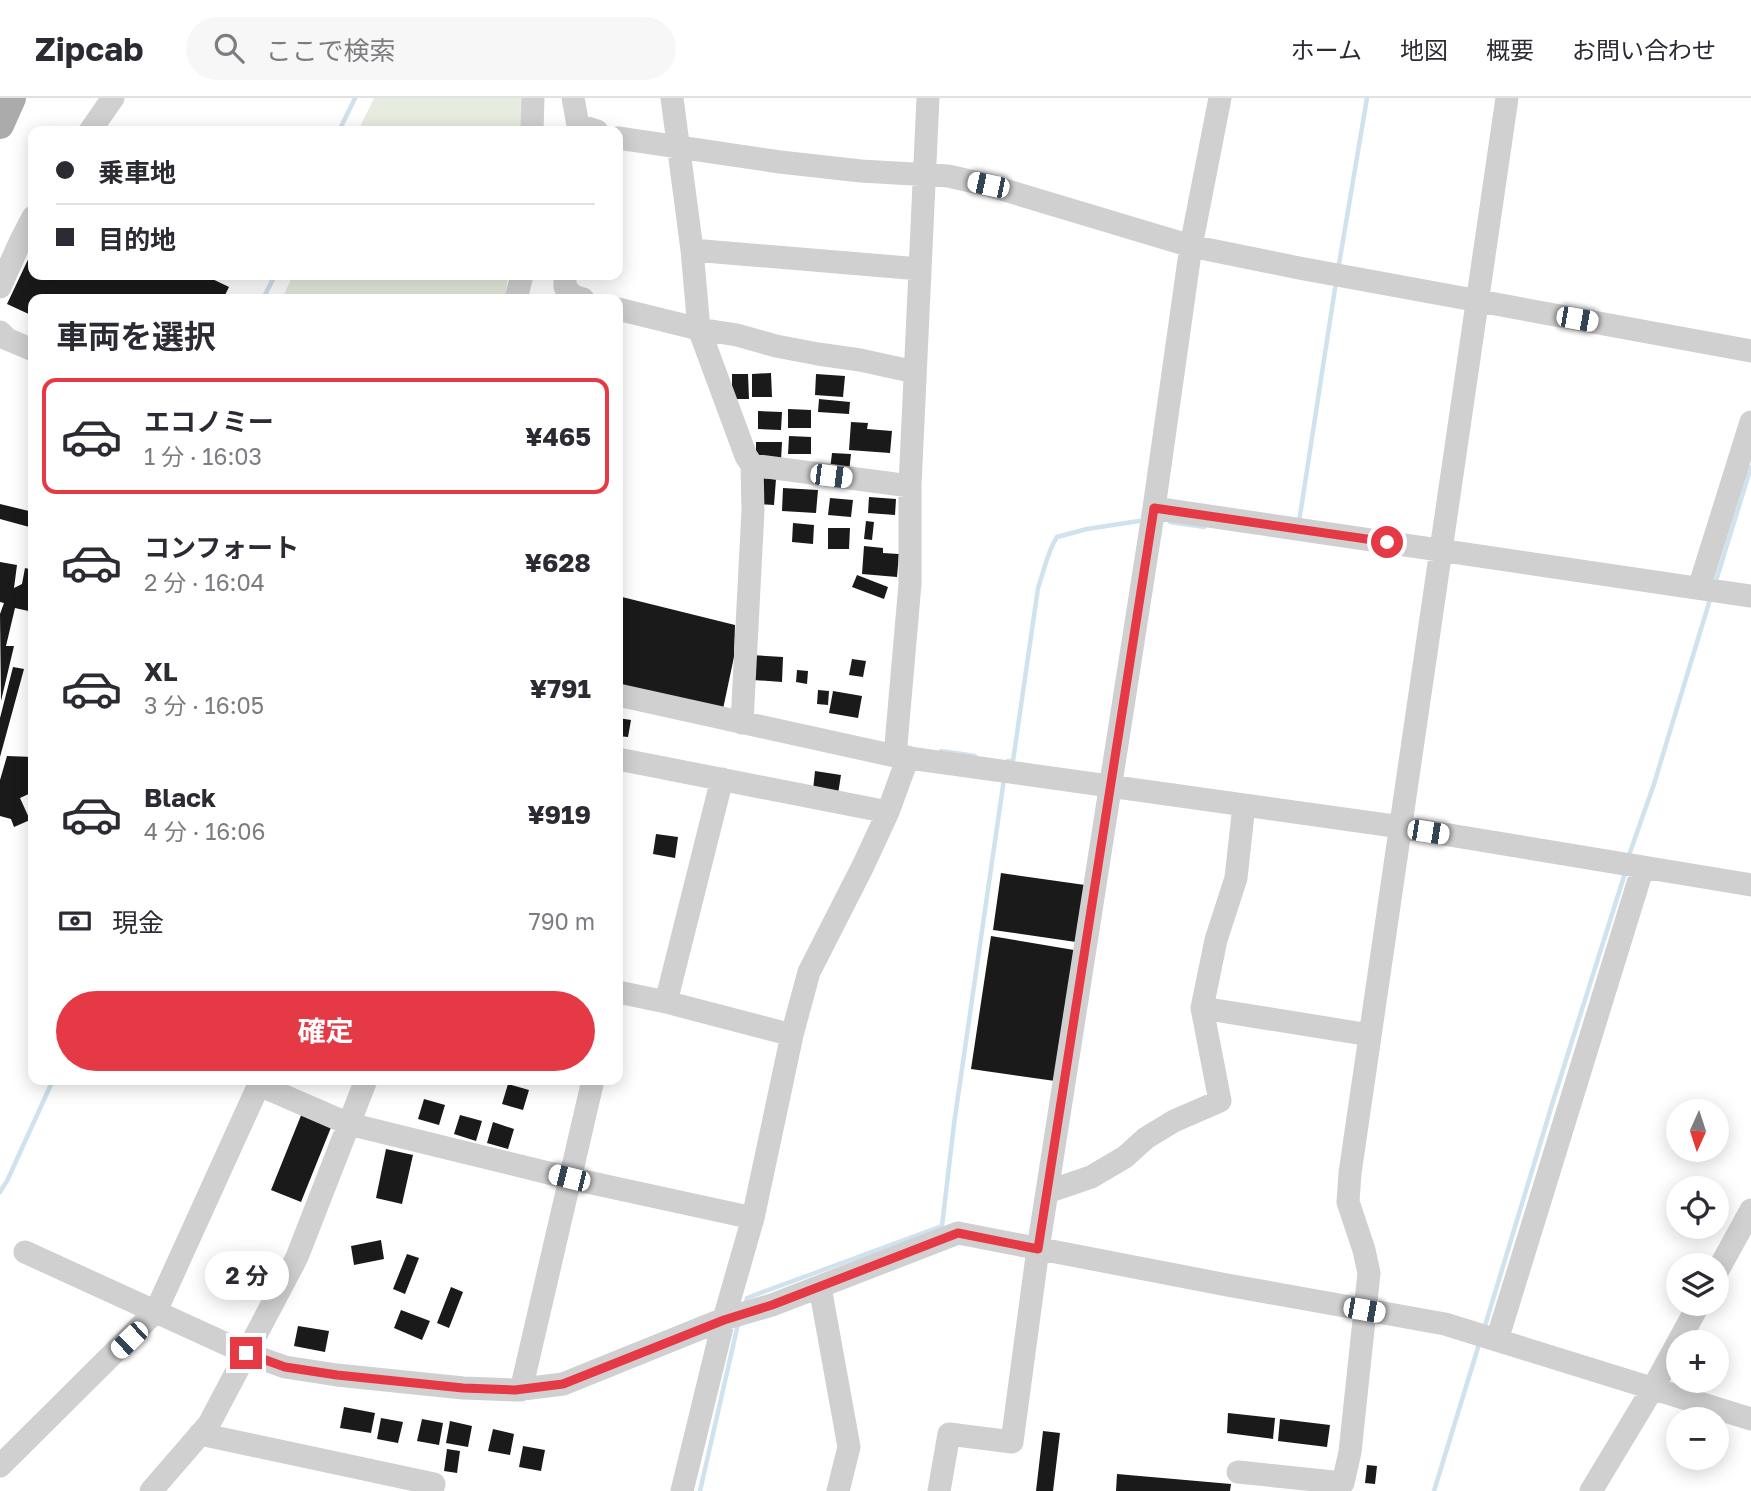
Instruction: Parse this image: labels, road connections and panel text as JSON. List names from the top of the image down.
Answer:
{
  "north": "bottom",
  "page": {
    "header": "Zipcab",
    "search": "ここで検索",
    "nav": [
      "ホーム",
      "地図",
      "概要",
      "お問い合わせ"
    ],
    "banner": ["乗車地", "目的地"],
    "heading": "車両を選択",
    "list": [
      {
        "name": "エコノミー",
        "note": "1 分 · 16:03",
        "value": "¥465"
      },
      {
        "name": "コンフォート",
        "note": "2 分 · 16:04",
        "value": "¥628"
      },
      {
        "name": "XL",
        "note": "3 分 · 16:05",
        "value": "¥791"
      },
      {
        "name": "Black",
        "note": "4 分 · 16:06",
        "value": "¥919"
      }
    ],
    "pay": ["現金", "790 m"],
    "buttons": "確定",
    "map_buttons": ["+", "−"],
    "bubble": "2 分"
  }
}
